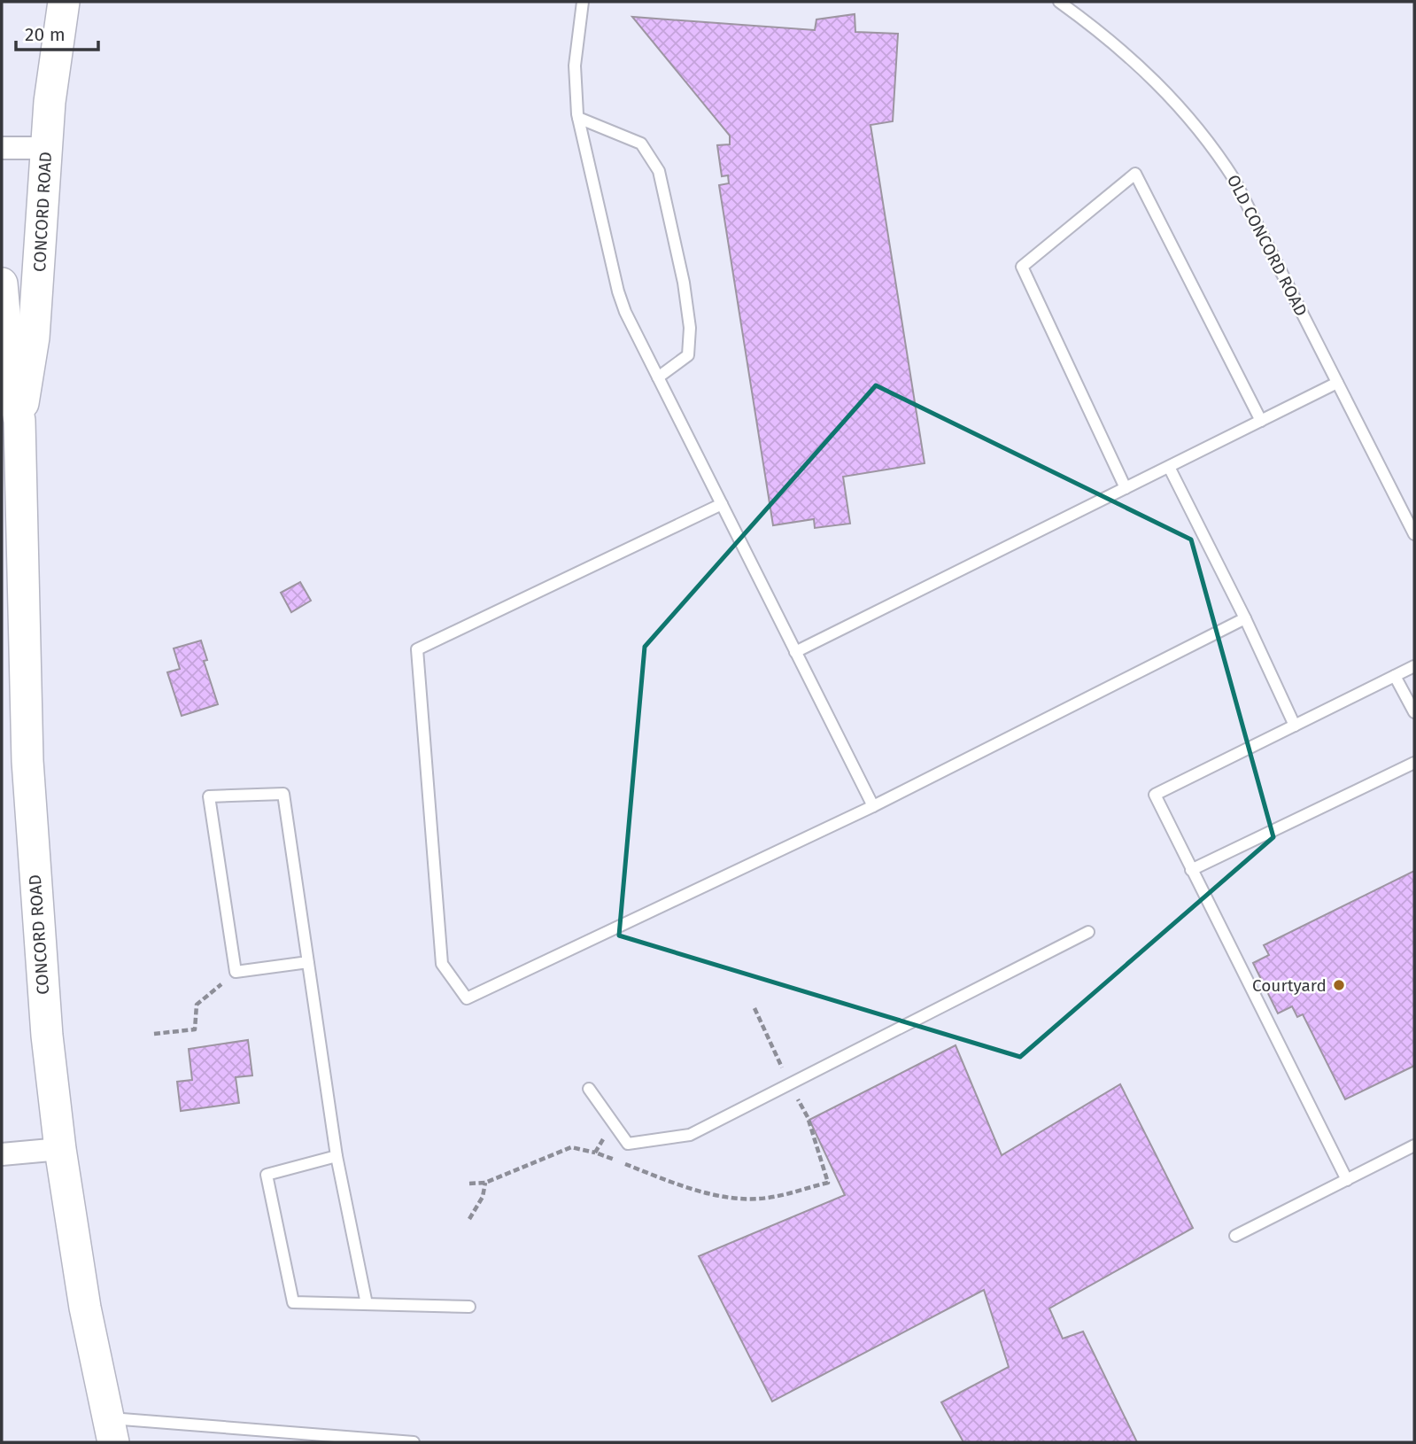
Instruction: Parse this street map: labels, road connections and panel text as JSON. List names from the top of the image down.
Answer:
{
  "streets": {
    "main road": ["CONCORD ROAD"],
    "lane": ["OLD CONCORD ROAD"]
  },
  "places": ["Courtyard"],
  "scale_bar": "20 m"
}
